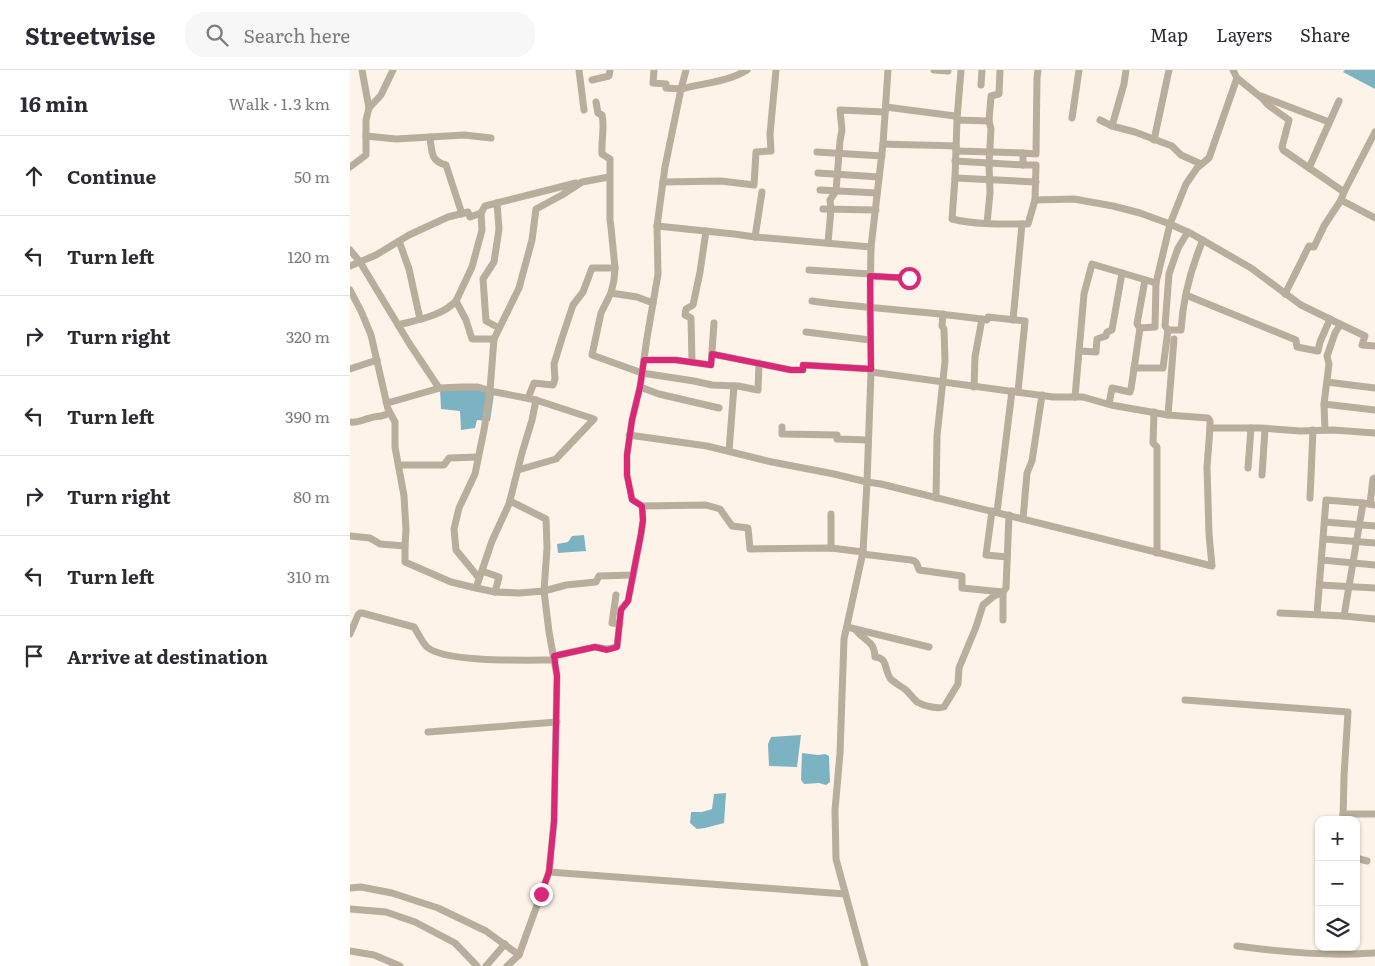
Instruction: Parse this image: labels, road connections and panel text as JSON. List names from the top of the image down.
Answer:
{
  "page": {
    "header": "Streetwise",
    "search": "Search here",
    "nav": ["Map", "Layers", "Share"],
    "heading": ["16 min", "Walk · 1.3 km"],
    "list": [
      ["Continue", "50 m"],
      ["Turn left", "120 m"],
      ["Turn right", "320 m"],
      ["Turn left", "390 m"],
      ["Turn right", "80 m"],
      ["Turn left", "310 m"],
      "Arrive at destination"
    ],
    "map_buttons": ["+", "−"]
  }
}
